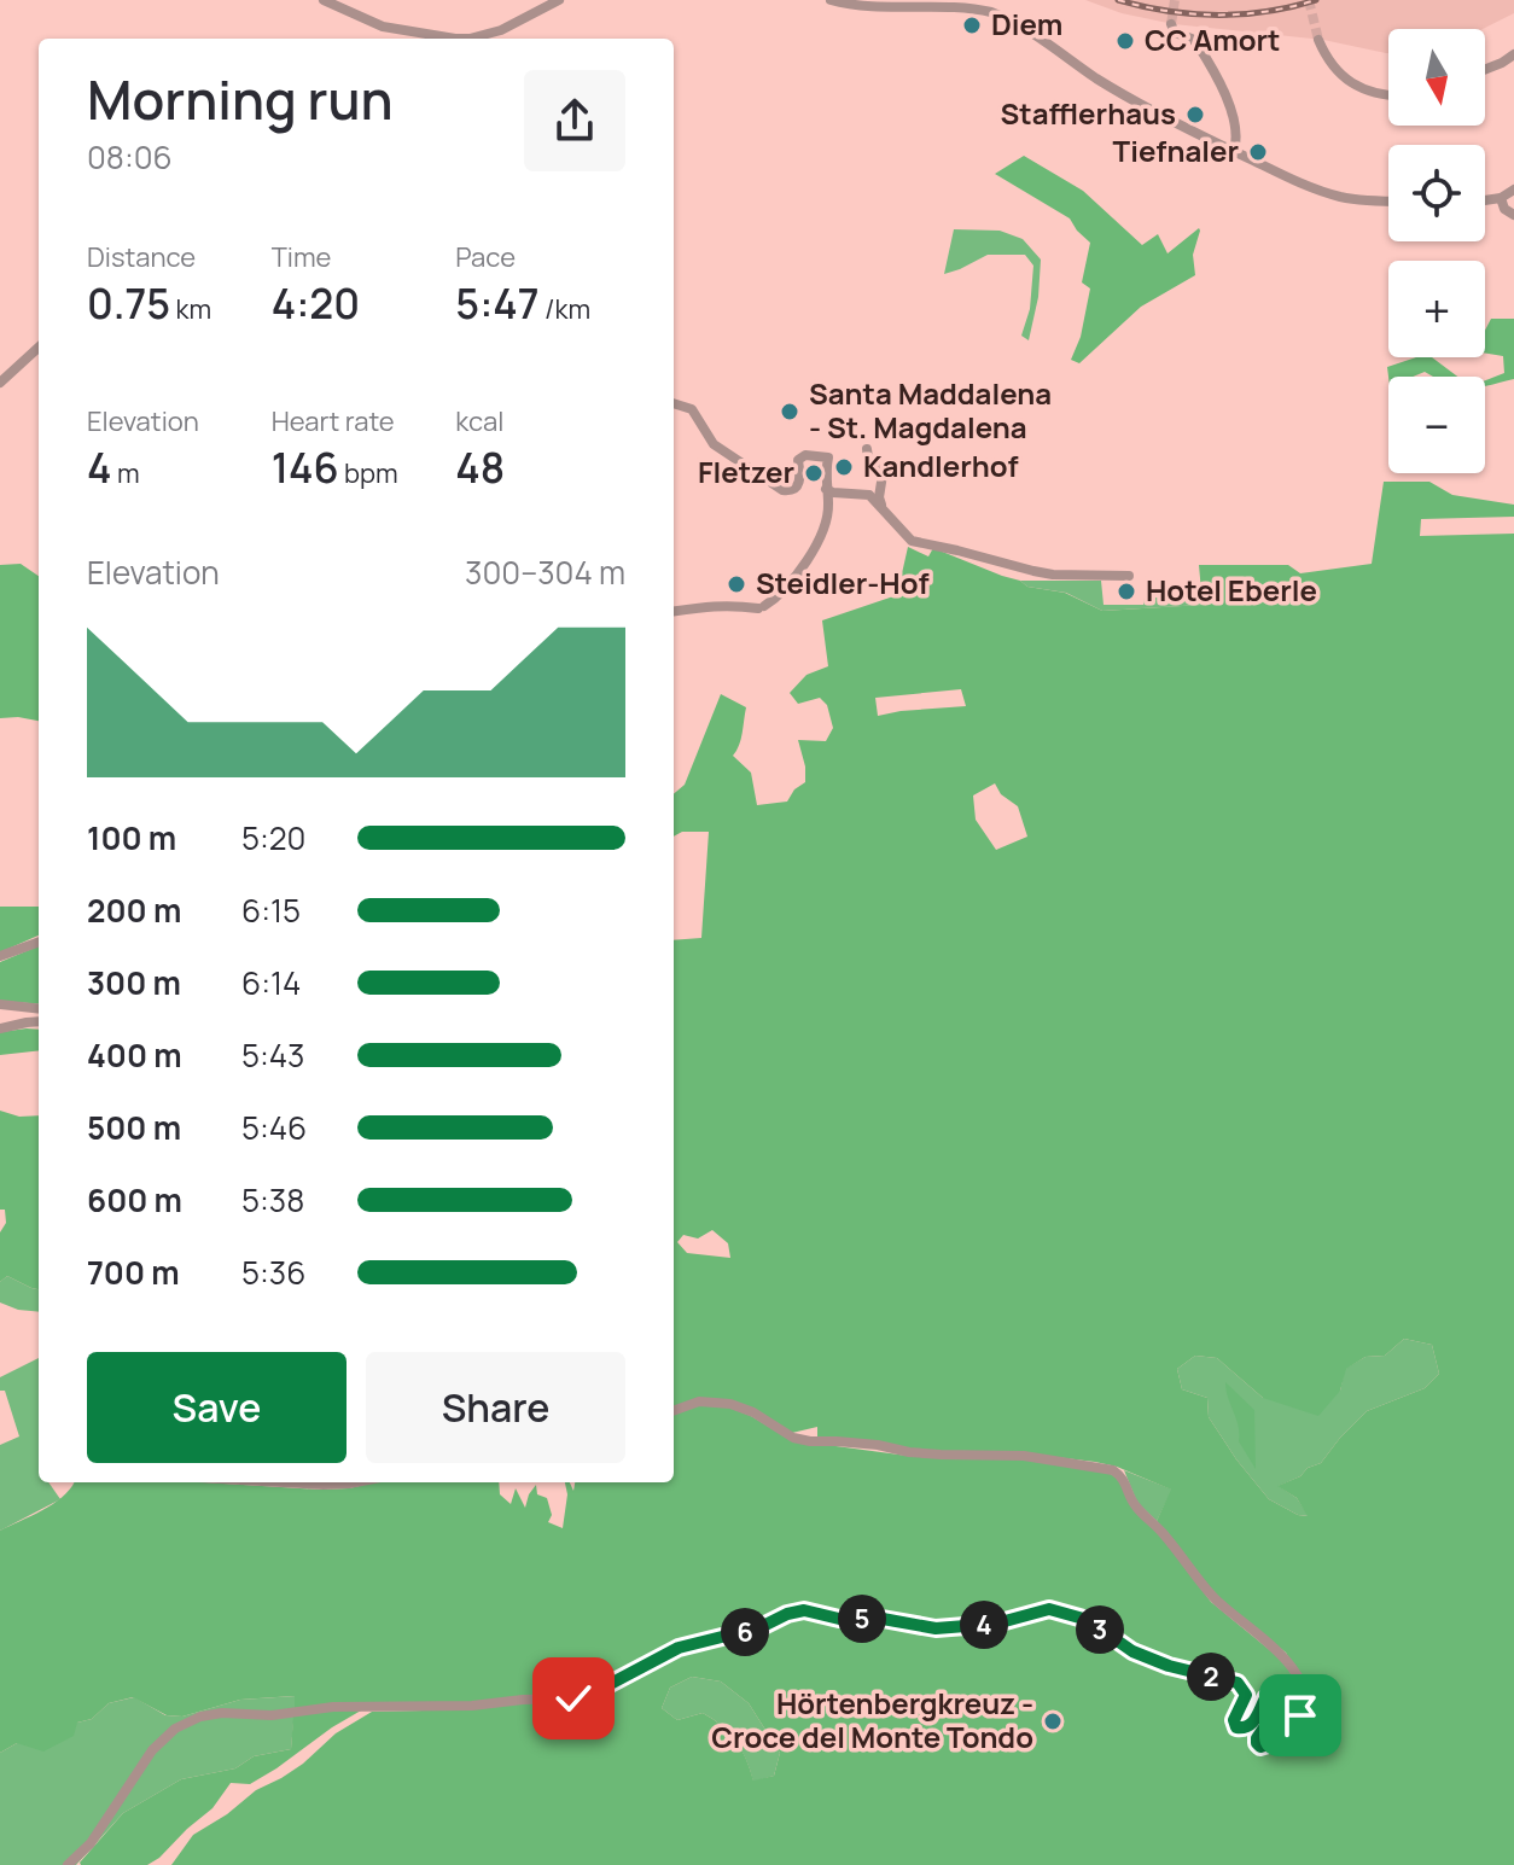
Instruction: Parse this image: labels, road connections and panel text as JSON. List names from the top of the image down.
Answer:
{
  "places": [
    "Diem",
    "CC Amort",
    "Stafflerhaus",
    "Tiefnaler",
    "Santa Maddalena - St. Magdalena",
    "Kandlerhof",
    "Fletzer",
    "Steidler-Hof",
    "Hotel Eberle",
    "Hörtenbergkreuz - Croce del Monte Tondo"
  ],
  "north": "bottom",
  "page": {
    "map_buttons": ["+", "−"],
    "heading": ["Morning run", "08:06"],
    "stats": [
      ["Distance", "0.75 km"],
      ["Time", "4:20"],
      ["Pace", "5:47 /km"],
      ["Elevation", "4 m"],
      ["Heart rate", "146 bpm"],
      ["kcal", "48"]
    ],
    "chart": ["Elevation", "300–304 m"],
    "list": [
      {
        "name": "100 m",
        "note": "5:20"
      },
      {
        "name": "200 m",
        "note": "6:15"
      },
      {
        "name": "300 m",
        "note": "6:14"
      },
      {
        "name": "400 m",
        "note": "5:43"
      },
      {
        "name": "500 m",
        "note": "5:46"
      },
      {
        "name": "600 m",
        "note": "5:38"
      },
      {
        "name": "700 m",
        "note": "5:36"
      }
    ],
    "buttons": ["Save", "Share"],
    "pins": [
      "5",
      "4",
      "3",
      "6",
      "2"
    ]
  }
}
